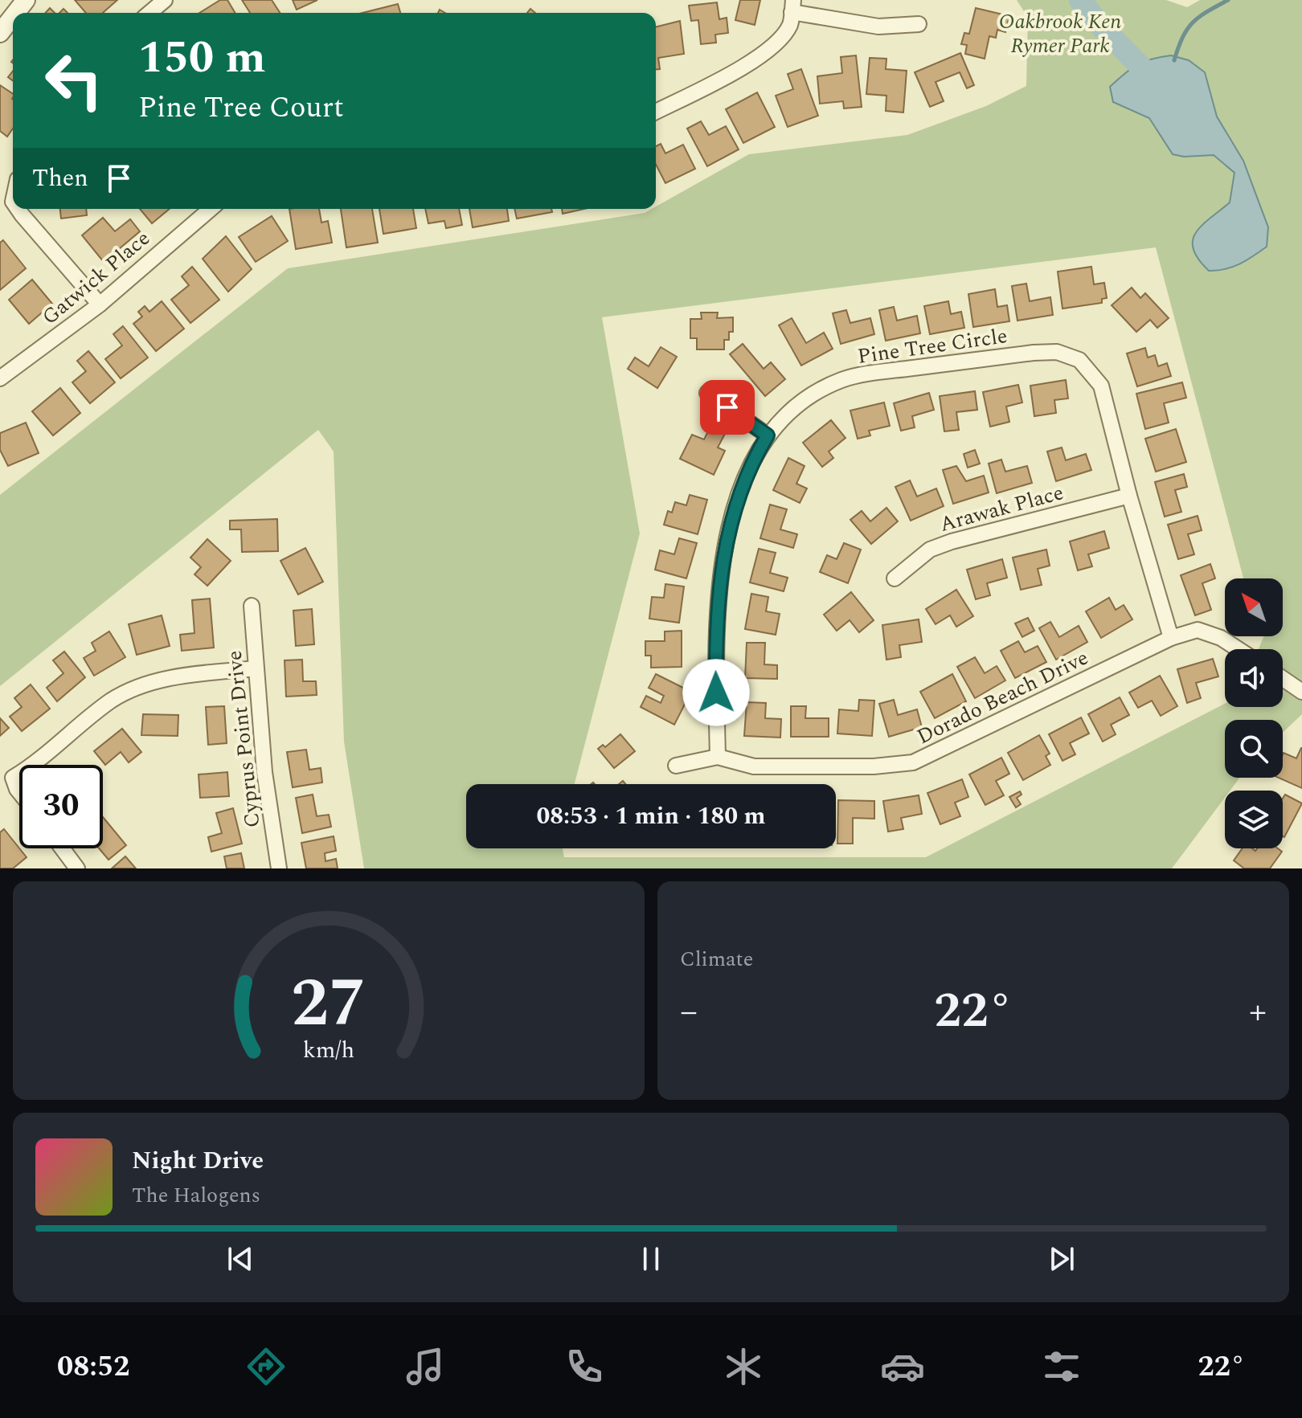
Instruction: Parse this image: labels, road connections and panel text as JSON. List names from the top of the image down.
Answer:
{
  "streets": {
    "street": [
      "Gatwick Place",
      "Pine Tree Circle",
      "Arawak Place",
      "Dorado Beach Drive",
      "Cyprus Point Drive"
    ]
  },
  "crossings": [
    ["Pine Tree Circle", "Arawak Place"],
    ["Pine Tree Circle", "Dorado Beach Drive"]
  ],
  "parks": ["Oakbrook Ken Rymer Park"],
  "north": "top left",
  "page": {
    "turn": ["150 m", "Pine Tree Court"],
    "then": "Then",
    "limit": "30",
    "trip": "08:53 · 1 min · 180 m",
    "tile": "Climate",
    "heat": ["−", "22°", "+"],
    "song": ["Night Drive", "The Halogens"],
    "tabs": ["08:52", "22°"],
    "gauge": ["27", "km/h"]
  }
}
